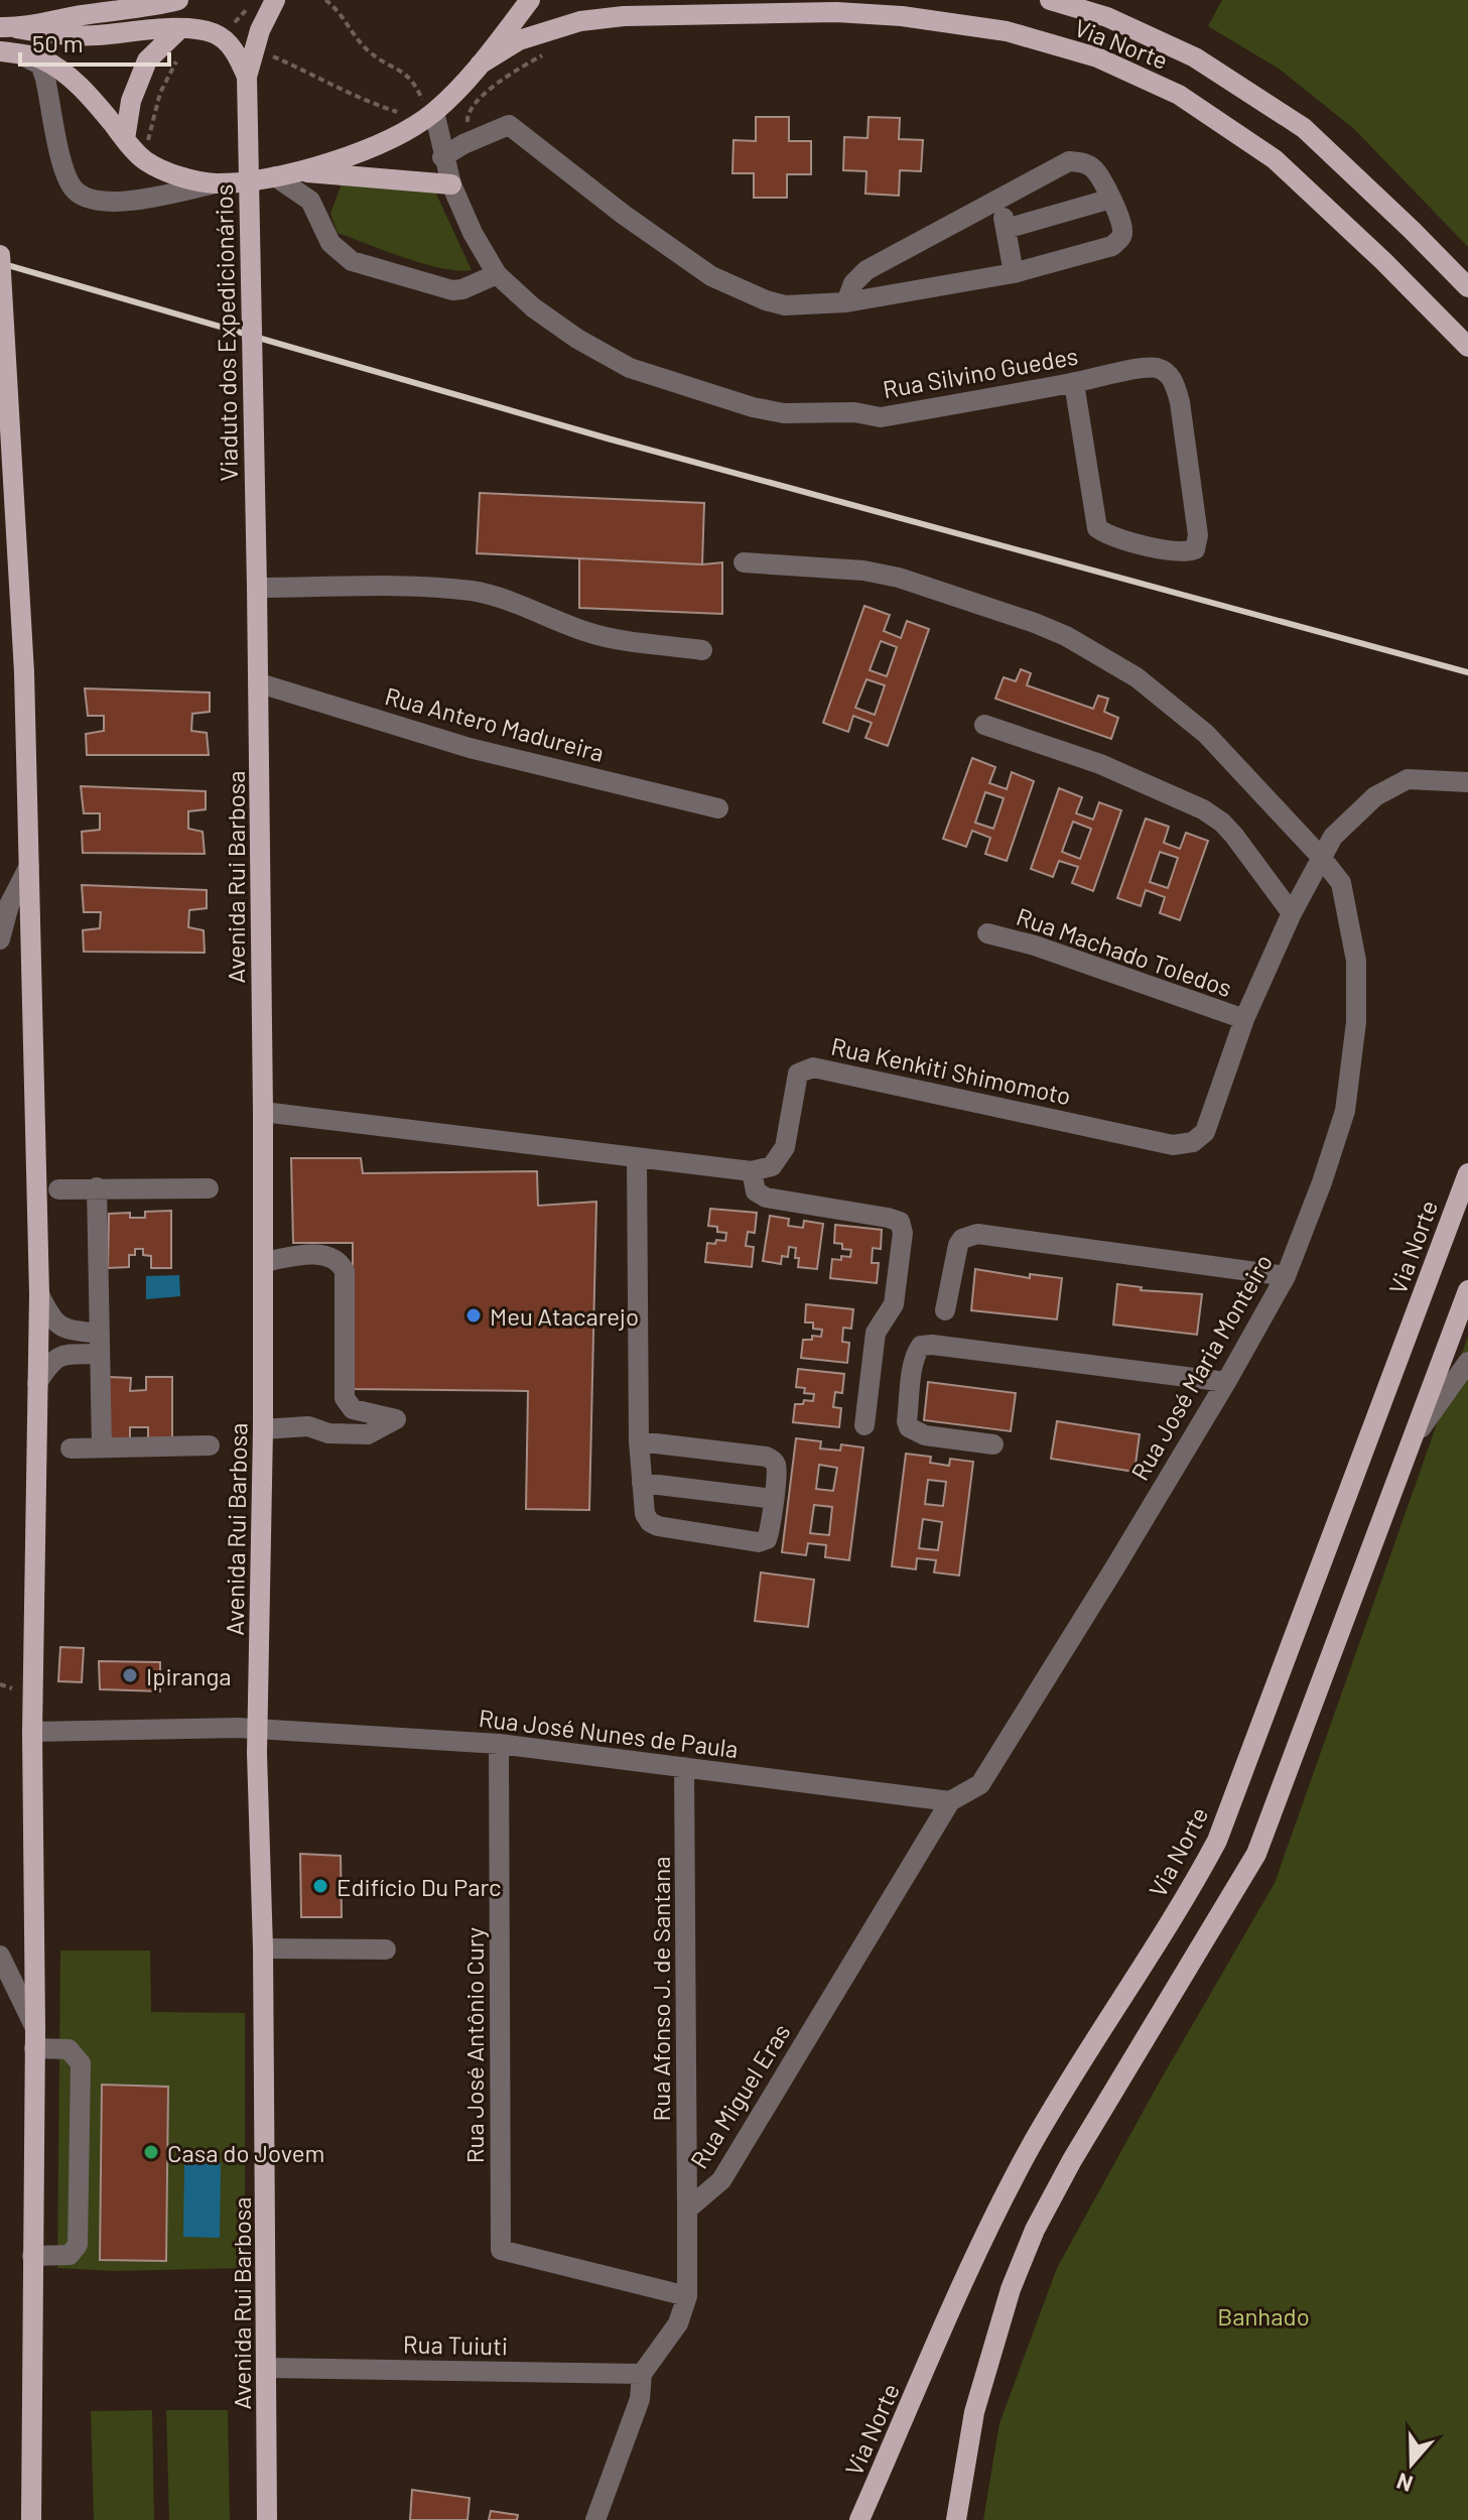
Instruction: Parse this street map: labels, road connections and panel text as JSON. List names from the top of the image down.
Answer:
{
  "streets": {
    "main road": ["Via Norte", "Viaduto dos Expedicionários", "Avenida Rui Barbosa"],
    "street": [
      "Rua Silvino Guedes",
      "Rua Antero Madureira",
      "Rua Machado Toledos",
      "Rua Kenkiti Shimomoto",
      "Rua José Maria Monteiro",
      "Rua José Nunes de Paula",
      "Rua Afonso J. de Santana",
      "Rua José Antônio Cury",
      "Rua Miguel Eras",
      "Rua Tuiuti"
    ]
  },
  "crossings": [
    ["Viaduto dos Expedicionários", "Avenida Rui Barbosa"],
    ["Rua Antero Madureira", "Avenida Rui Barbosa"],
    ["Avenida Rui Barbosa", "Rua José Nunes de Paula"],
    ["Avenida Rui Barbosa", "Rua Tuiuti"],
    ["Rua Machado Toledos", "Rua Kenkiti Shimomoto"],
    ["Rua Kenkiti Shimomoto", "Rua José Maria Monteiro"],
    ["Rua José Maria Monteiro", "Rua José Nunes de Paula"],
    ["Rua José Maria Monteiro", "Rua Miguel Eras"],
    ["Rua José Nunes de Paula", "Rua Afonso J. de Santana"],
    ["Rua José Nunes de Paula", "Rua José Antônio Cury"],
    ["Rua José Nunes de Paula", "Rua Miguel Eras"],
    ["Rua Afonso J. de Santana", "Rua Miguel Eras"]
  ],
  "parks": ["Banhado"],
  "places": [
    "Meu Atacarejo",
    "Ipiranga",
    "Edifício Du Parc",
    "Casa do Jovem"
  ],
  "scale_bar": "50 m",
  "north": "bottom"
}
